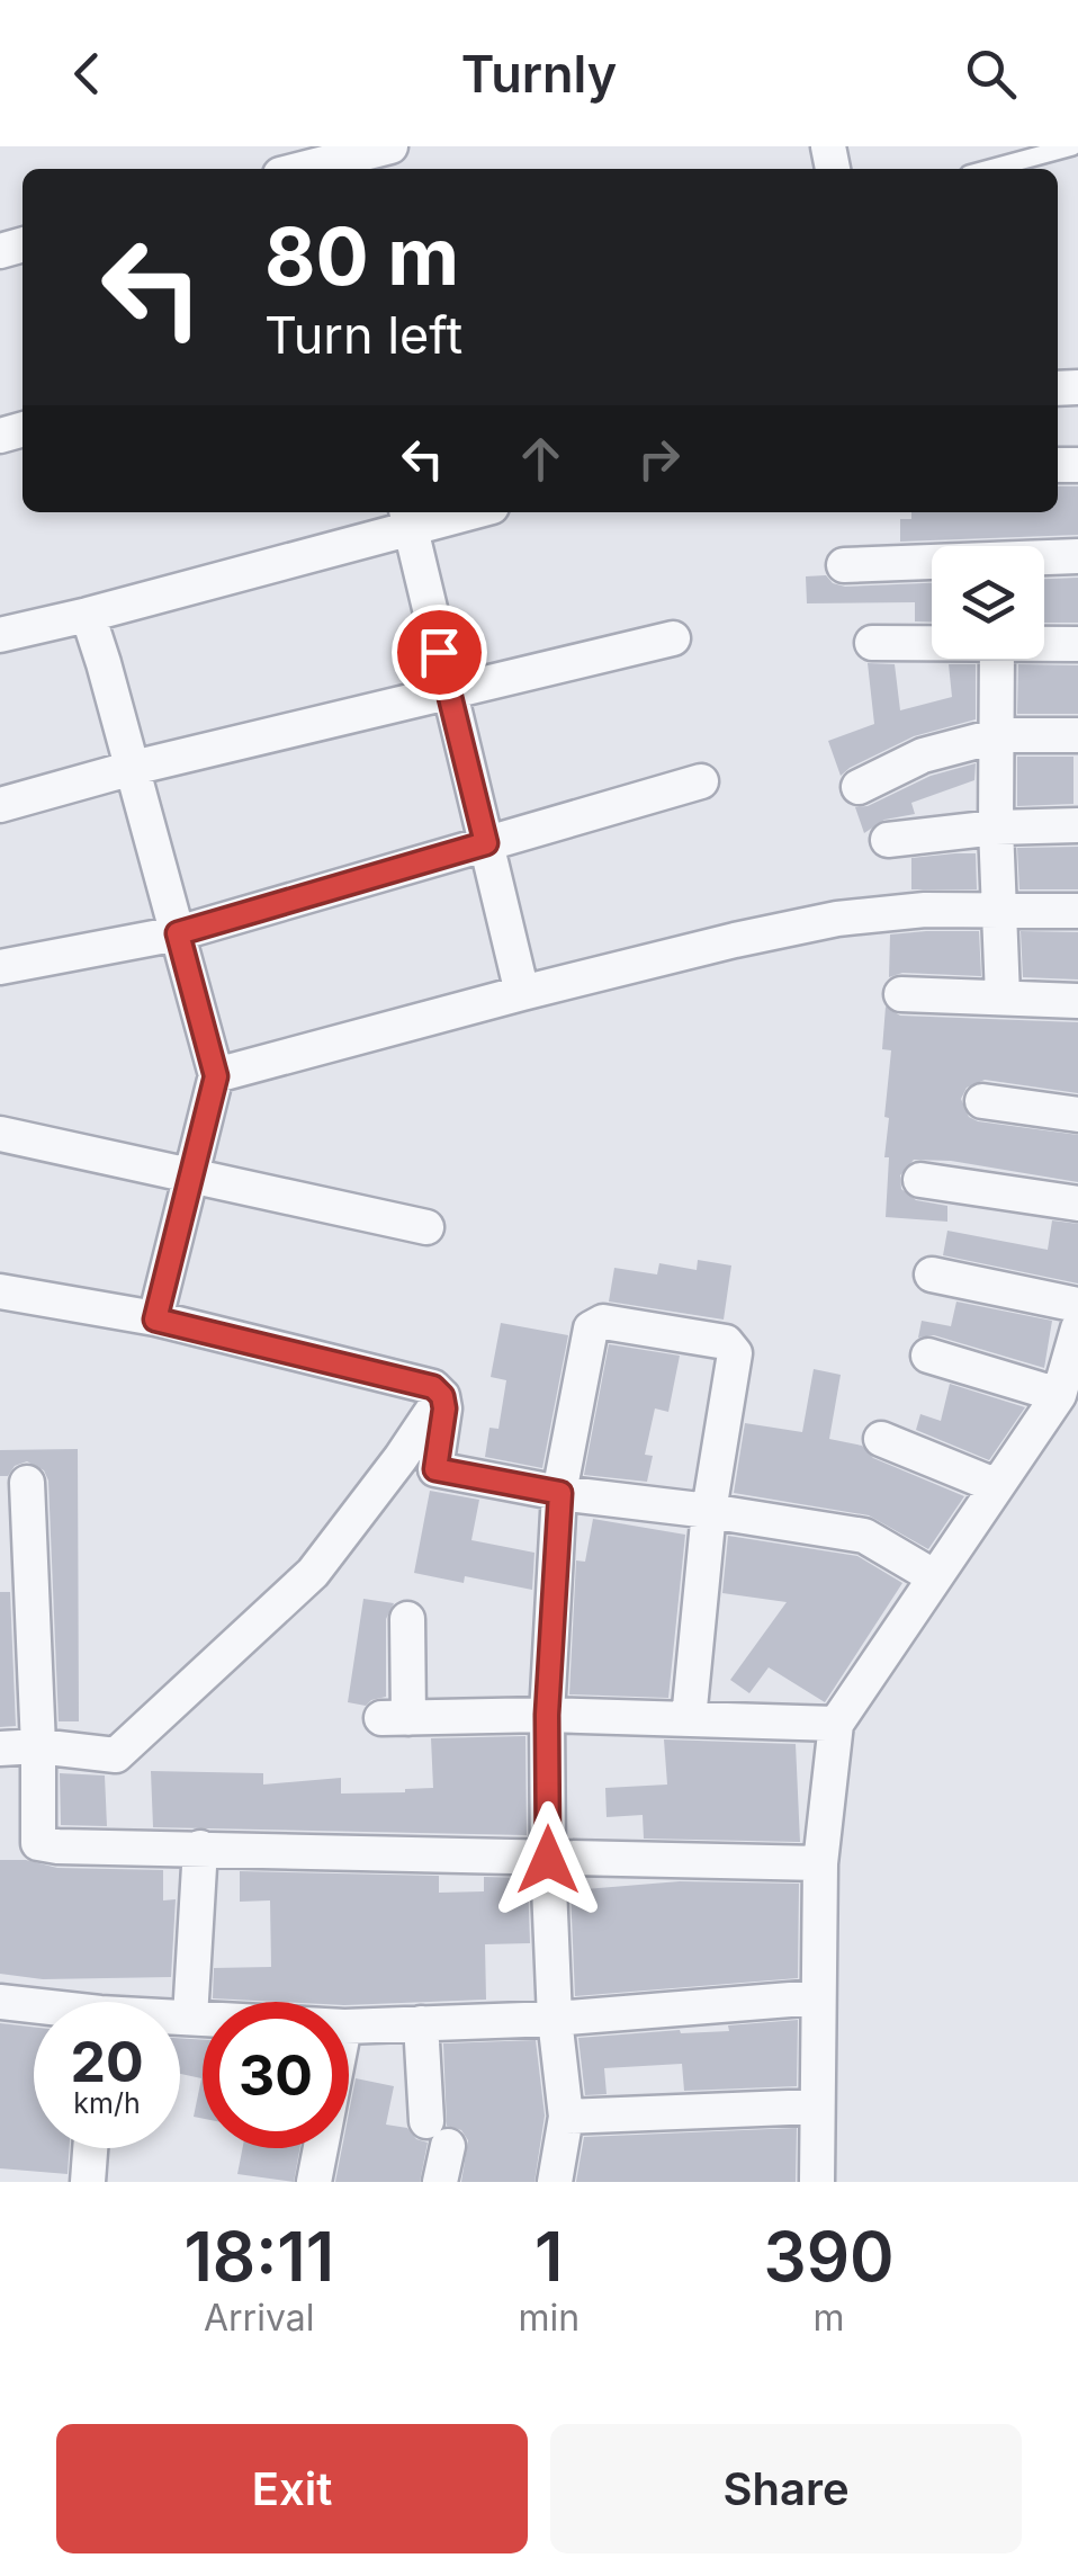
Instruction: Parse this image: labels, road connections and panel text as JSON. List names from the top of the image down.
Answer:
{
  "page": {
    "header": "Turnly",
    "turn": ["80 m", "Turn left"],
    "speed": "20 km/h",
    "limit": "30",
    "eta": [
      "18:11",
      "Arrival",
      "1",
      "min",
      "390",
      "m"
    ],
    "buttons": ["Exit", "Share"]
  }
}
